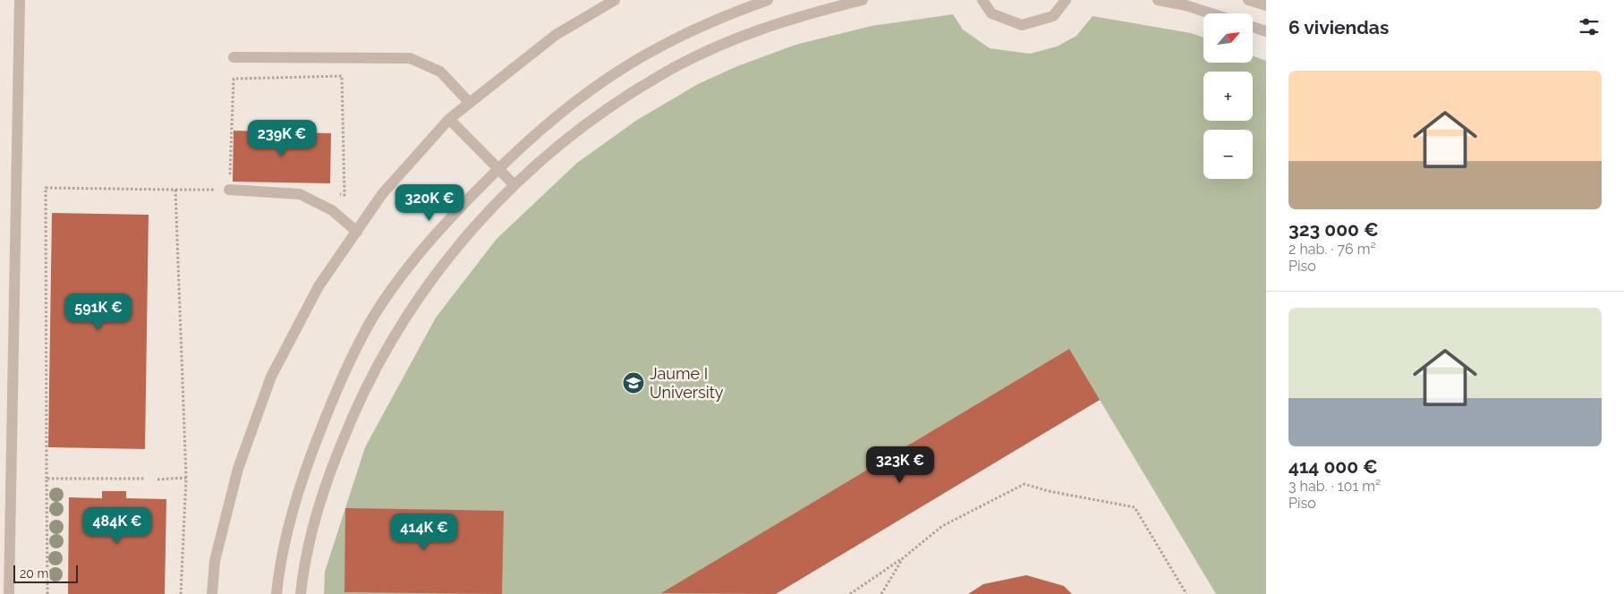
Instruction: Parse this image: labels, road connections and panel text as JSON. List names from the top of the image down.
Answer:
{
  "places": {
    "school or university": ["Jaume I University"]
  },
  "scale_bar": "20 m",
  "north": "top right",
  "page": {
    "heading": "6 viviendas",
    "map_buttons": ["+", "−"],
    "list": [
      {
        "name": "323 000 €",
        "note": "2 hab. · 76 m² · Piso"
      },
      {
        "name": "414 000 €",
        "note": "3 hab. · 101 m² · Piso"
      }
    ],
    "price": [
      "239K €",
      "320K €",
      "591K €",
      "323K €",
      "484K €",
      "414K €"
    ],
    "scale": "20 m"
  }
}
